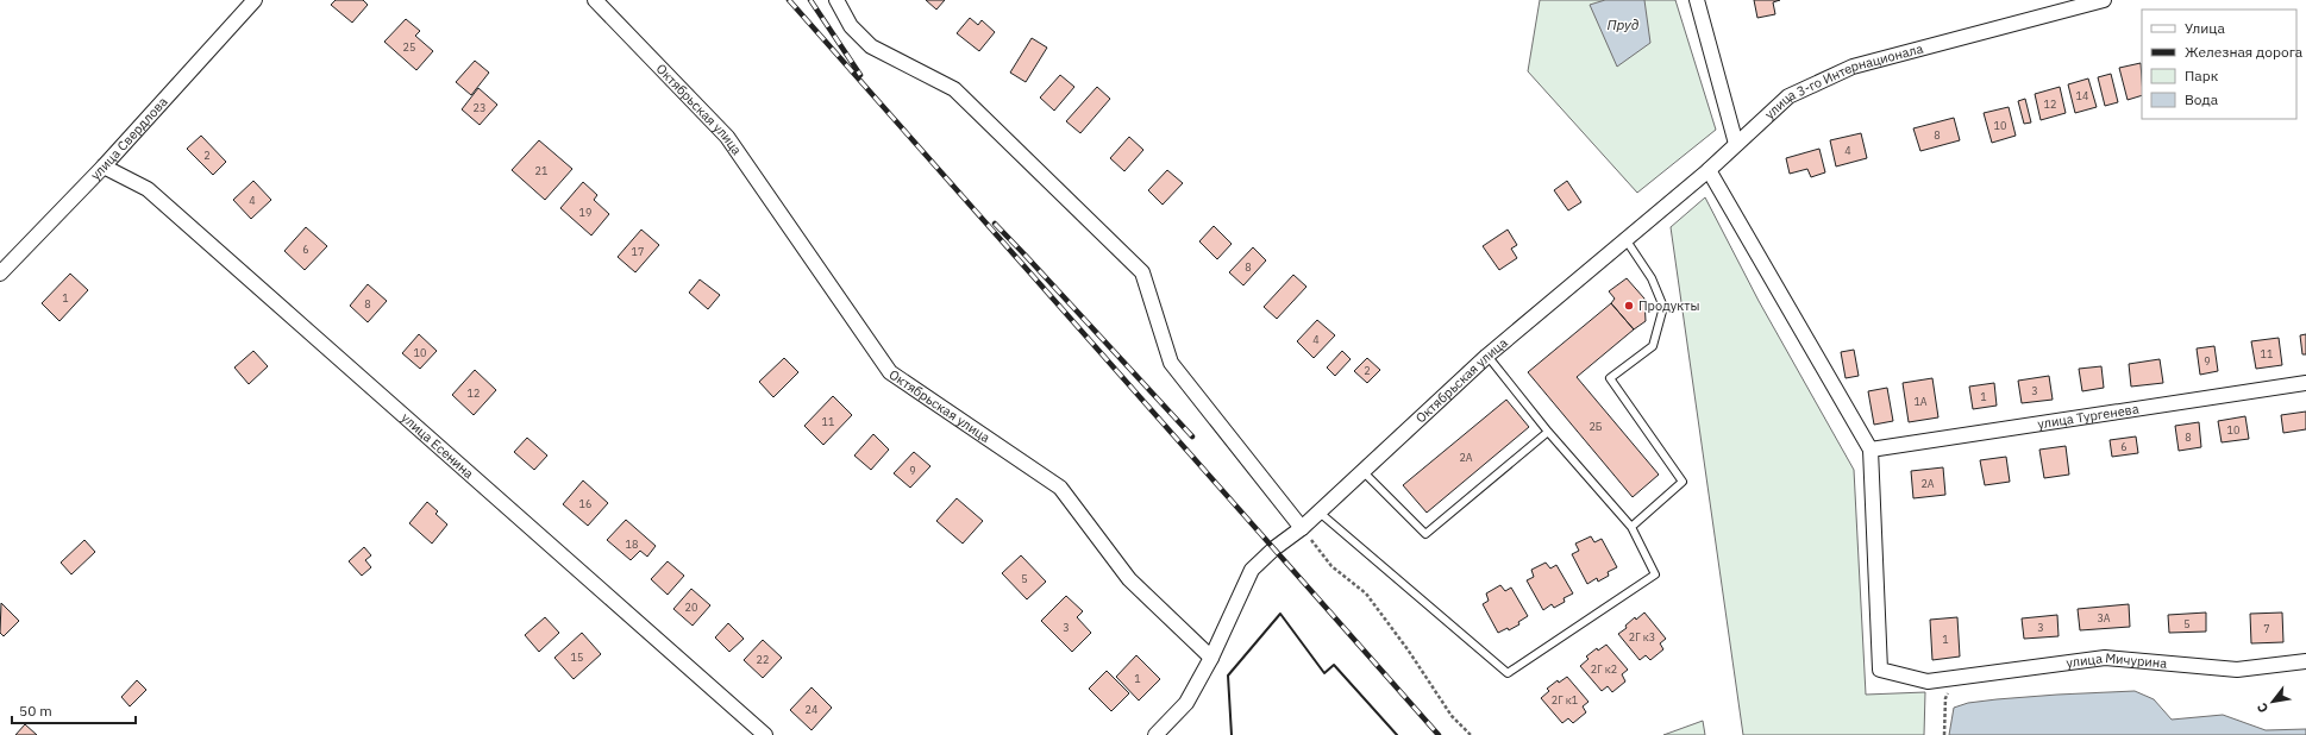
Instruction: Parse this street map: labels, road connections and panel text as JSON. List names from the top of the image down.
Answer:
{
  "streets": {
    "street": [
      "улица 3-го Интернационала",
      "Октябрьская улица",
      "улица Свердлова",
      "улица Тургенева",
      "улица Есенина",
      "улица Мичурина"
    ]
  },
  "crossings": [
    ["улица 3-го Интернационала", "Октябрьская улица"],
    ["улица Свердлова", "улица Есенина"],
    ["улица Тургенева", "улица Мичурина"]
  ],
  "water": ["Пруд"],
  "places": ["Продукты"],
  "house_numbers": [
    "25",
    "14",
    "12",
    "23",
    "10",
    "8",
    "4",
    "2",
    "21",
    "4",
    "19",
    "6",
    "17",
    "8",
    "1",
    "8",
    "4",
    "10",
    "11",
    "9",
    "2",
    "3",
    "12",
    "1",
    "1А",
    "11",
    "2Б",
    "10",
    "8",
    "6",
    "2А",
    "9",
    "2А",
    "16",
    "18",
    "5",
    "20",
    "3А",
    "5",
    "3",
    "3",
    "7",
    "2Г к3",
    "1",
    "15",
    "22",
    "2Г к2",
    "1",
    "2Г к1",
    "24"
  ],
  "legend": [
    "Улица",
    "Железная дорога",
    "Парк",
    "Вода"
  ],
  "scale_bar": "50 m",
  "north": "bottom left"
}
